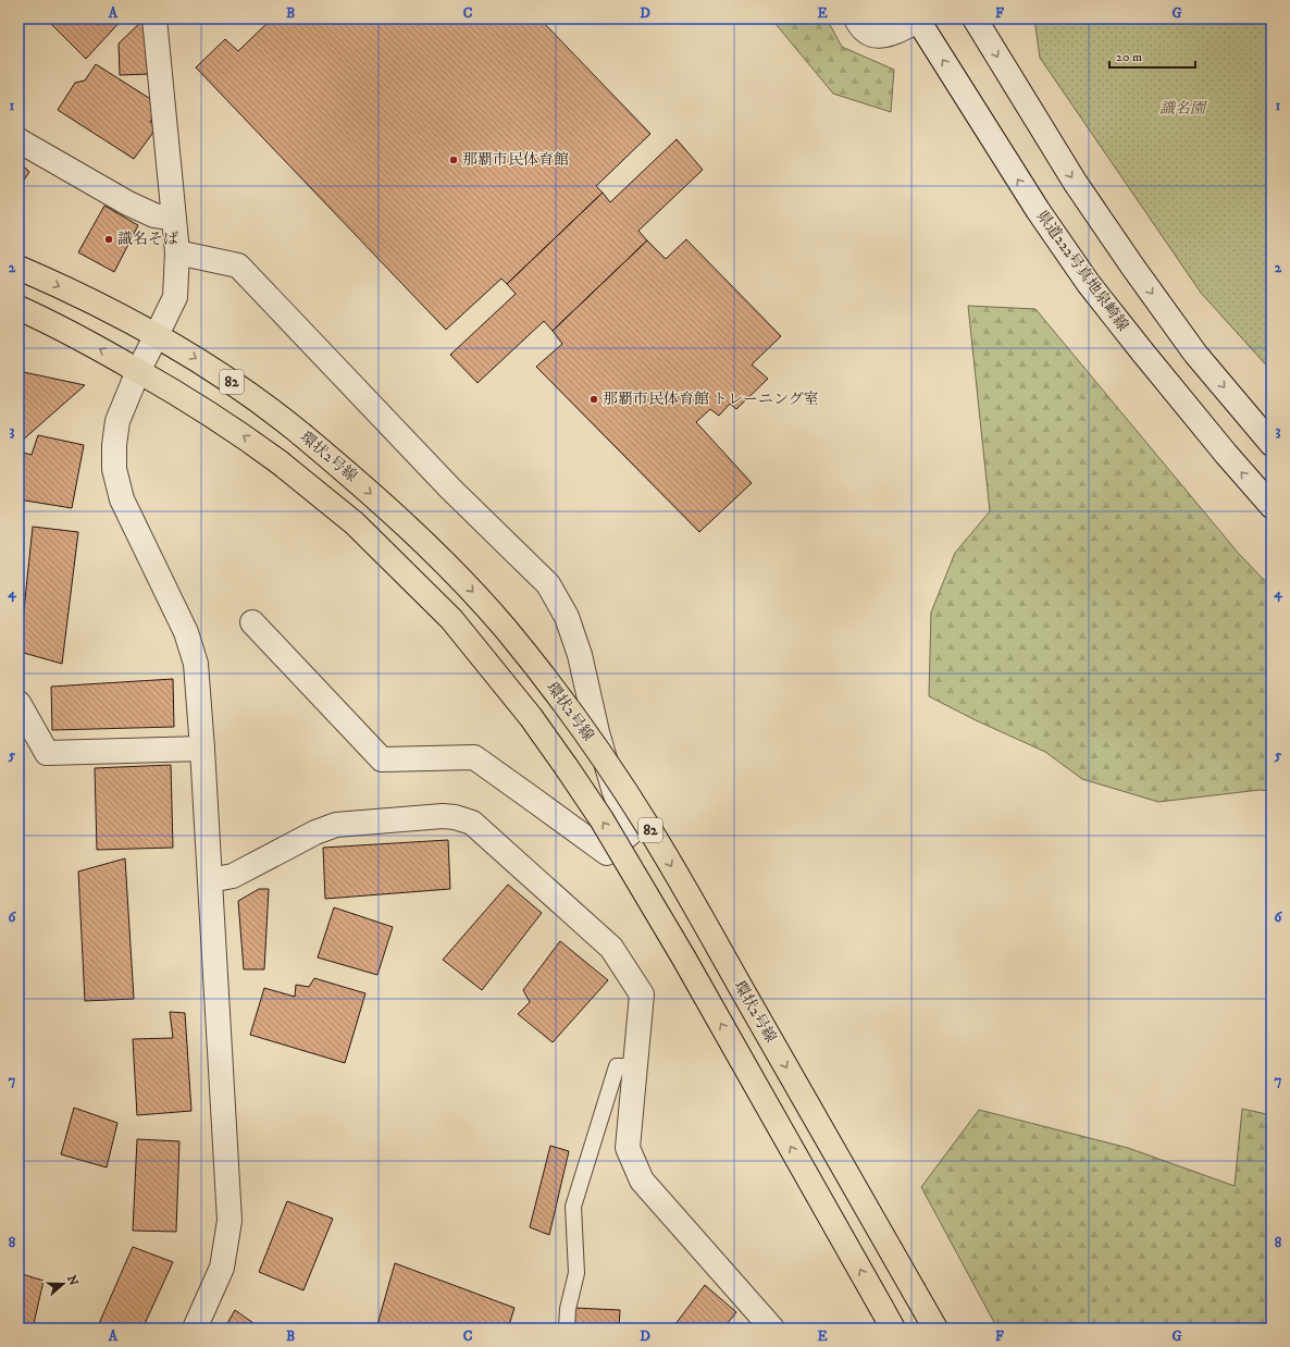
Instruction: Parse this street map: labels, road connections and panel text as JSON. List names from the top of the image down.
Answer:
{
  "streets": {
    "main road": ["82", "環状2号線"],
    "street": ["県道222号真地泉崎線"]
  },
  "parks": ["識名園"],
  "places": ["那覇市民体育館", "識名そば", "那覇市民体育館 トレーニング室"],
  "scale_bar": "20 m",
  "north": "right",
  "grid": {
    "columns": [
      "A",
      "B",
      "C",
      "D",
      "E",
      "F",
      "G"
    ],
    "rows": [
      "1",
      "2",
      "3",
      "4",
      "5",
      "6",
      "7",
      "8"
    ]
  }
}
